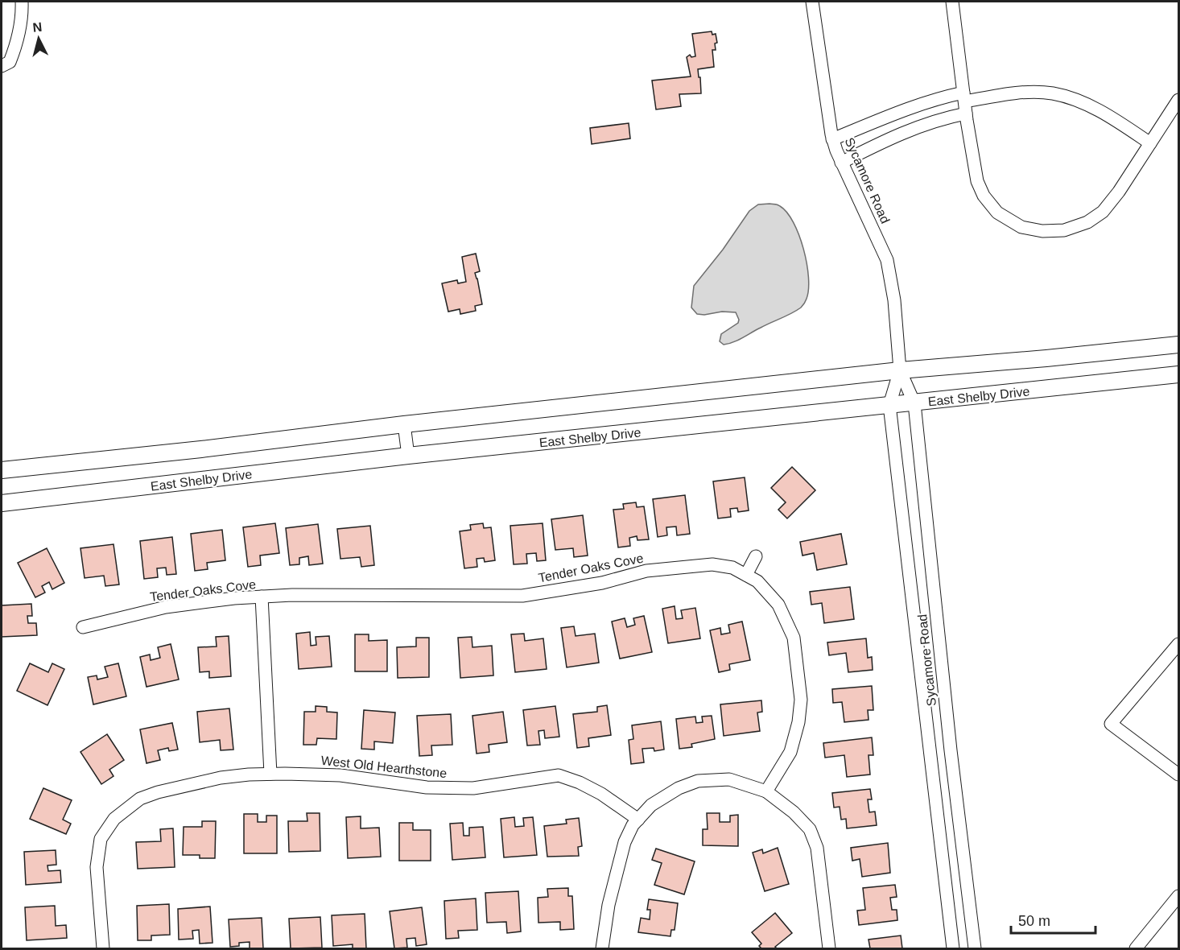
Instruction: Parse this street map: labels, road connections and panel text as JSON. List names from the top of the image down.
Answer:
{
  "streets": {
    "main road": ["East Shelby Drive"],
    "street": ["Sycamore Road", "Tender Oaks Cove", "West Old Hearthstone"]
  },
  "crossings": [
    ["Sycamore Road", "East Shelby Drive"]
  ],
  "scale_bar": "50 m",
  "north": "top"
}
